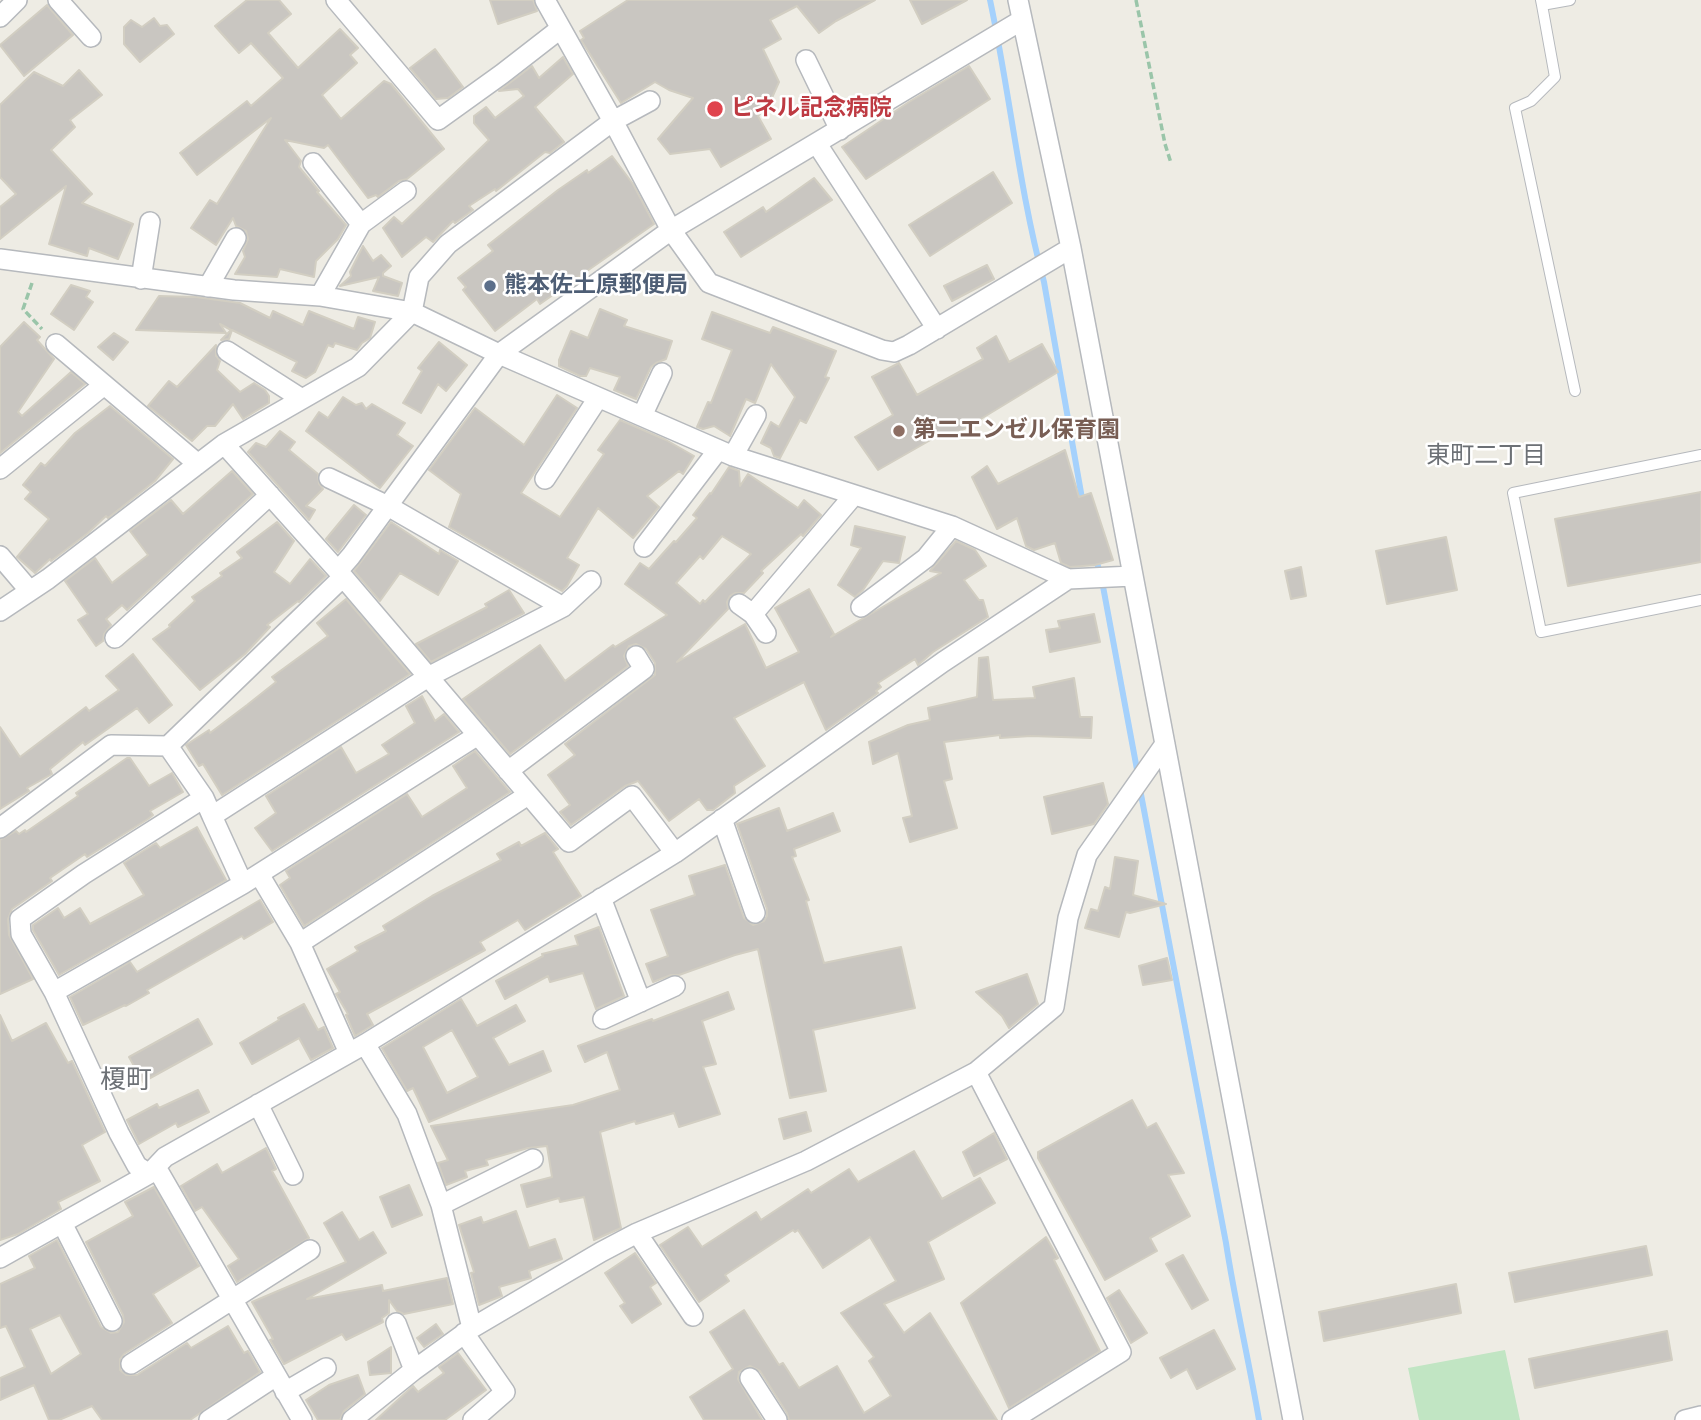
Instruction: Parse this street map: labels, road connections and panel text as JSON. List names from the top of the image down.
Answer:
{
  "districts": ["東町二丁目", "榎町"],
  "places": ["ピネル記念病院", "熊本佐土原郵便局", "第二エンゼル保育園"]
}
